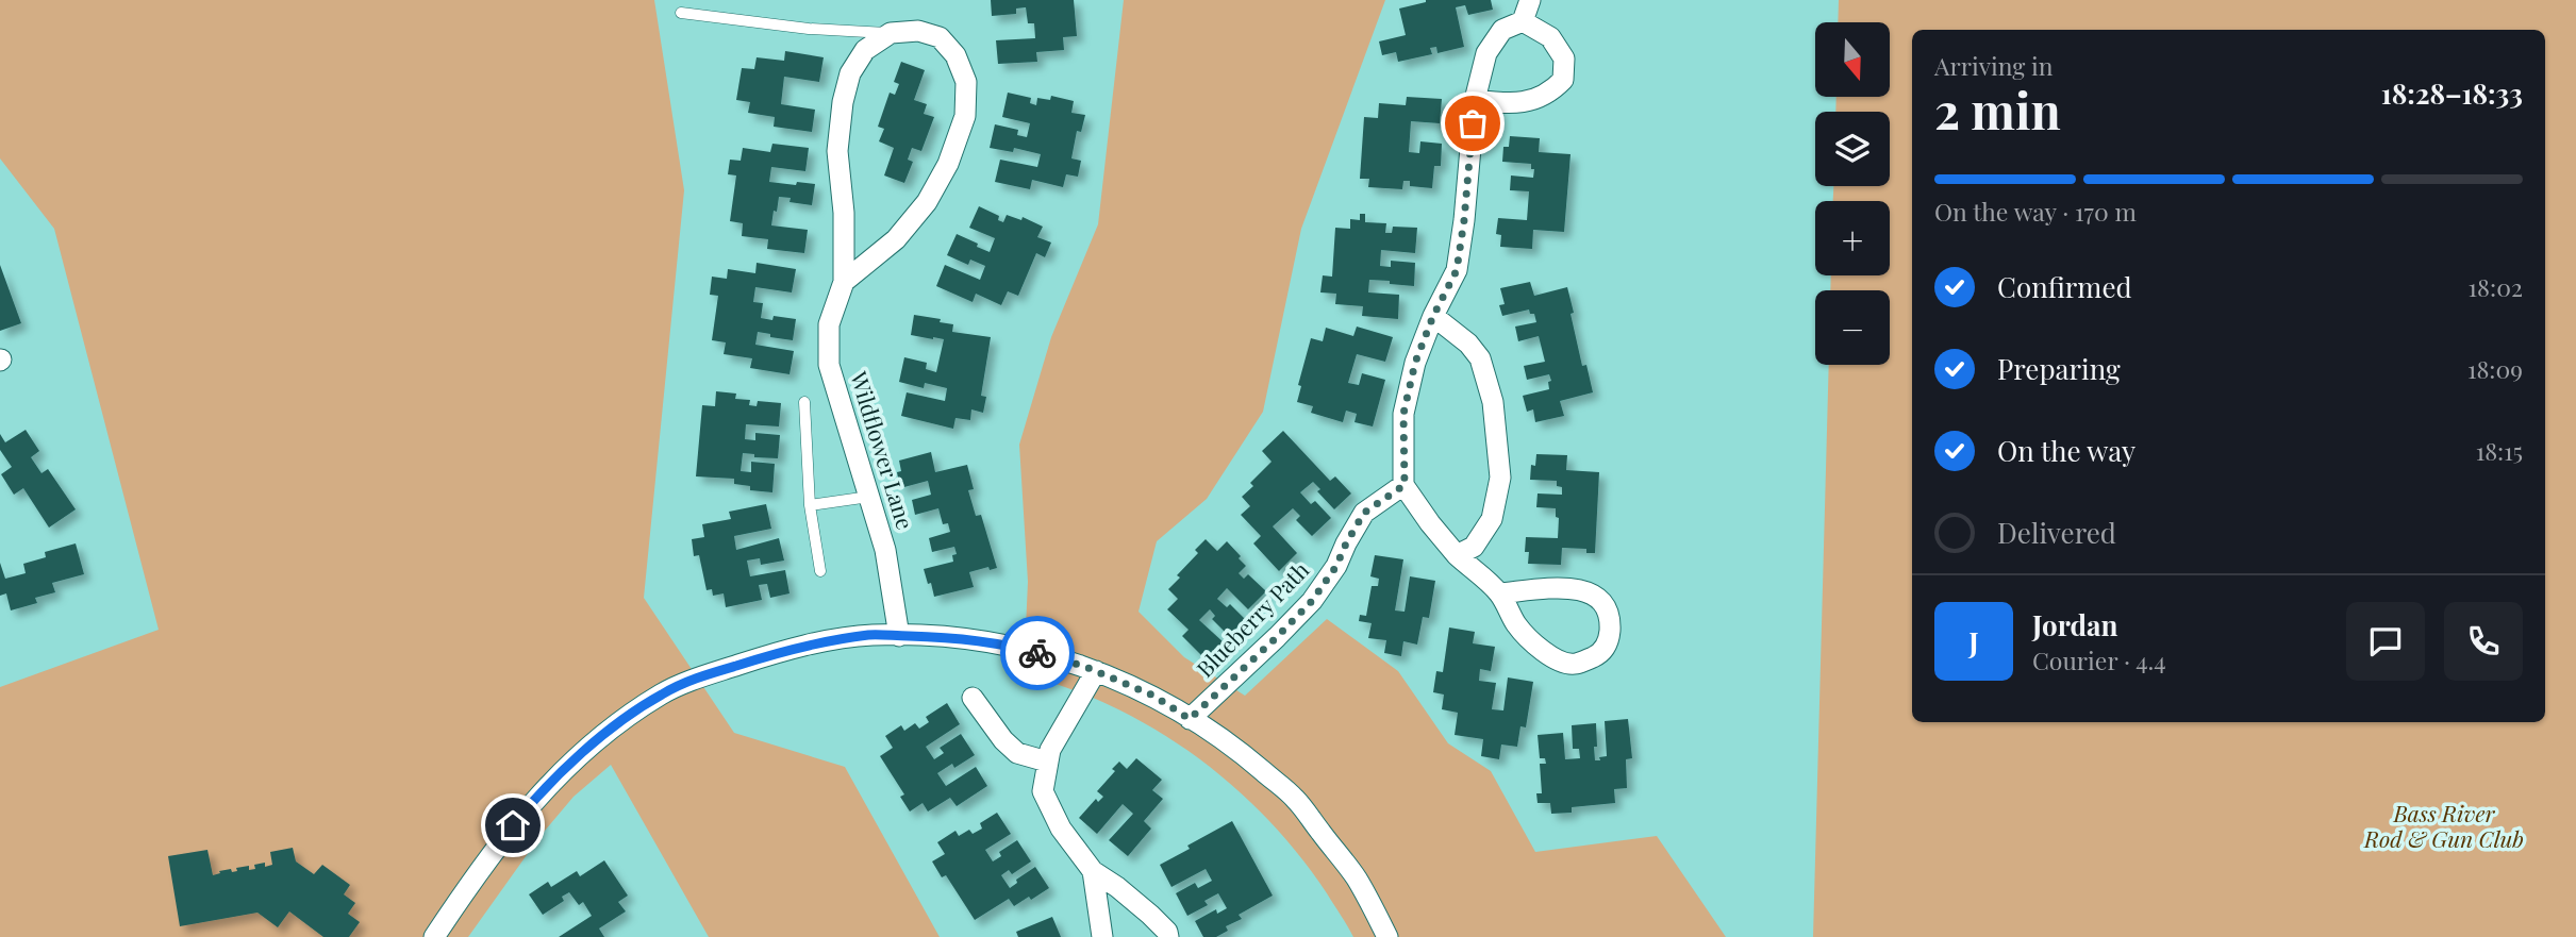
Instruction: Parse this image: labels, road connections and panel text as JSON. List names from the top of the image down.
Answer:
{
  "streets": {
    "street": ["Wildflower Lane", "Blueberry Path"]
  },
  "parks": ["Bass River Rod & Gun Club"],
  "north": "bottom",
  "page": {
    "map_buttons": ["+", "−"],
    "heading": ["2 min", "Arriving in", "18:28–18:33"],
    "panel": ["Jordan", "Courier · 4.4"],
    "bar": "On the way · 170 m",
    "list": [
      ["Confirmed", "18:02"],
      ["Preparing", "18:09"],
      ["On the way", "18:15"],
      "Delivered"
    ],
    "round": "J"
  }
}
